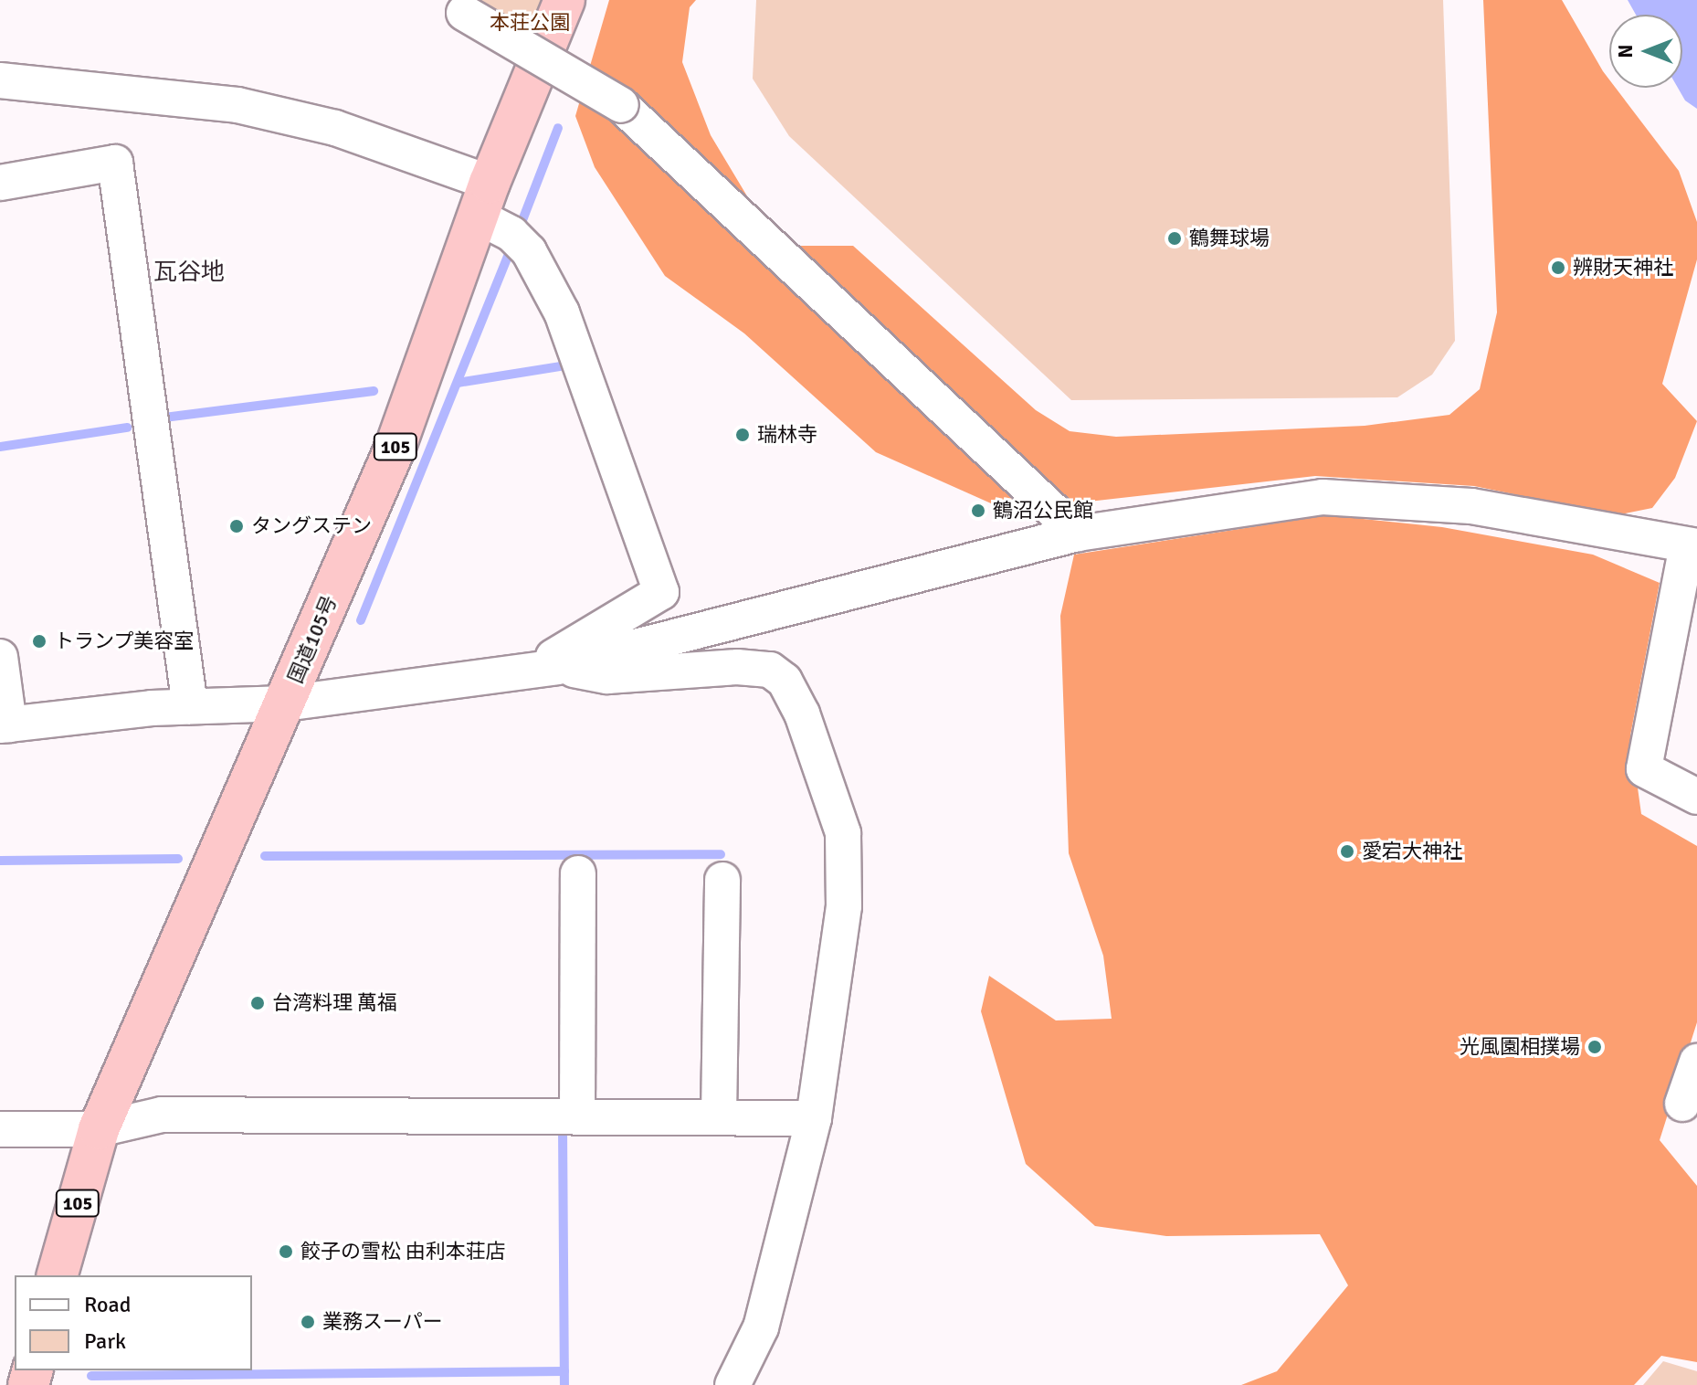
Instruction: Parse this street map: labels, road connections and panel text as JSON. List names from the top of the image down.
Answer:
{
  "streets": {
    "highway": ["105", "国道105号"]
  },
  "districts": ["瓦谷地"],
  "parks": ["本荘公園"],
  "places": [
    "鶴舞球場",
    "辨財天神社",
    "瑞林寺",
    "鶴沼公民館",
    "タングステン",
    "トランプ美容室",
    "愛宕大神社",
    "台湾料理 萬福",
    "光風園相撲場",
    "餃子の雪松 由利本荘店",
    "業務スーパー"
  ],
  "legend": ["Road", "Park"],
  "north": "left"
}
